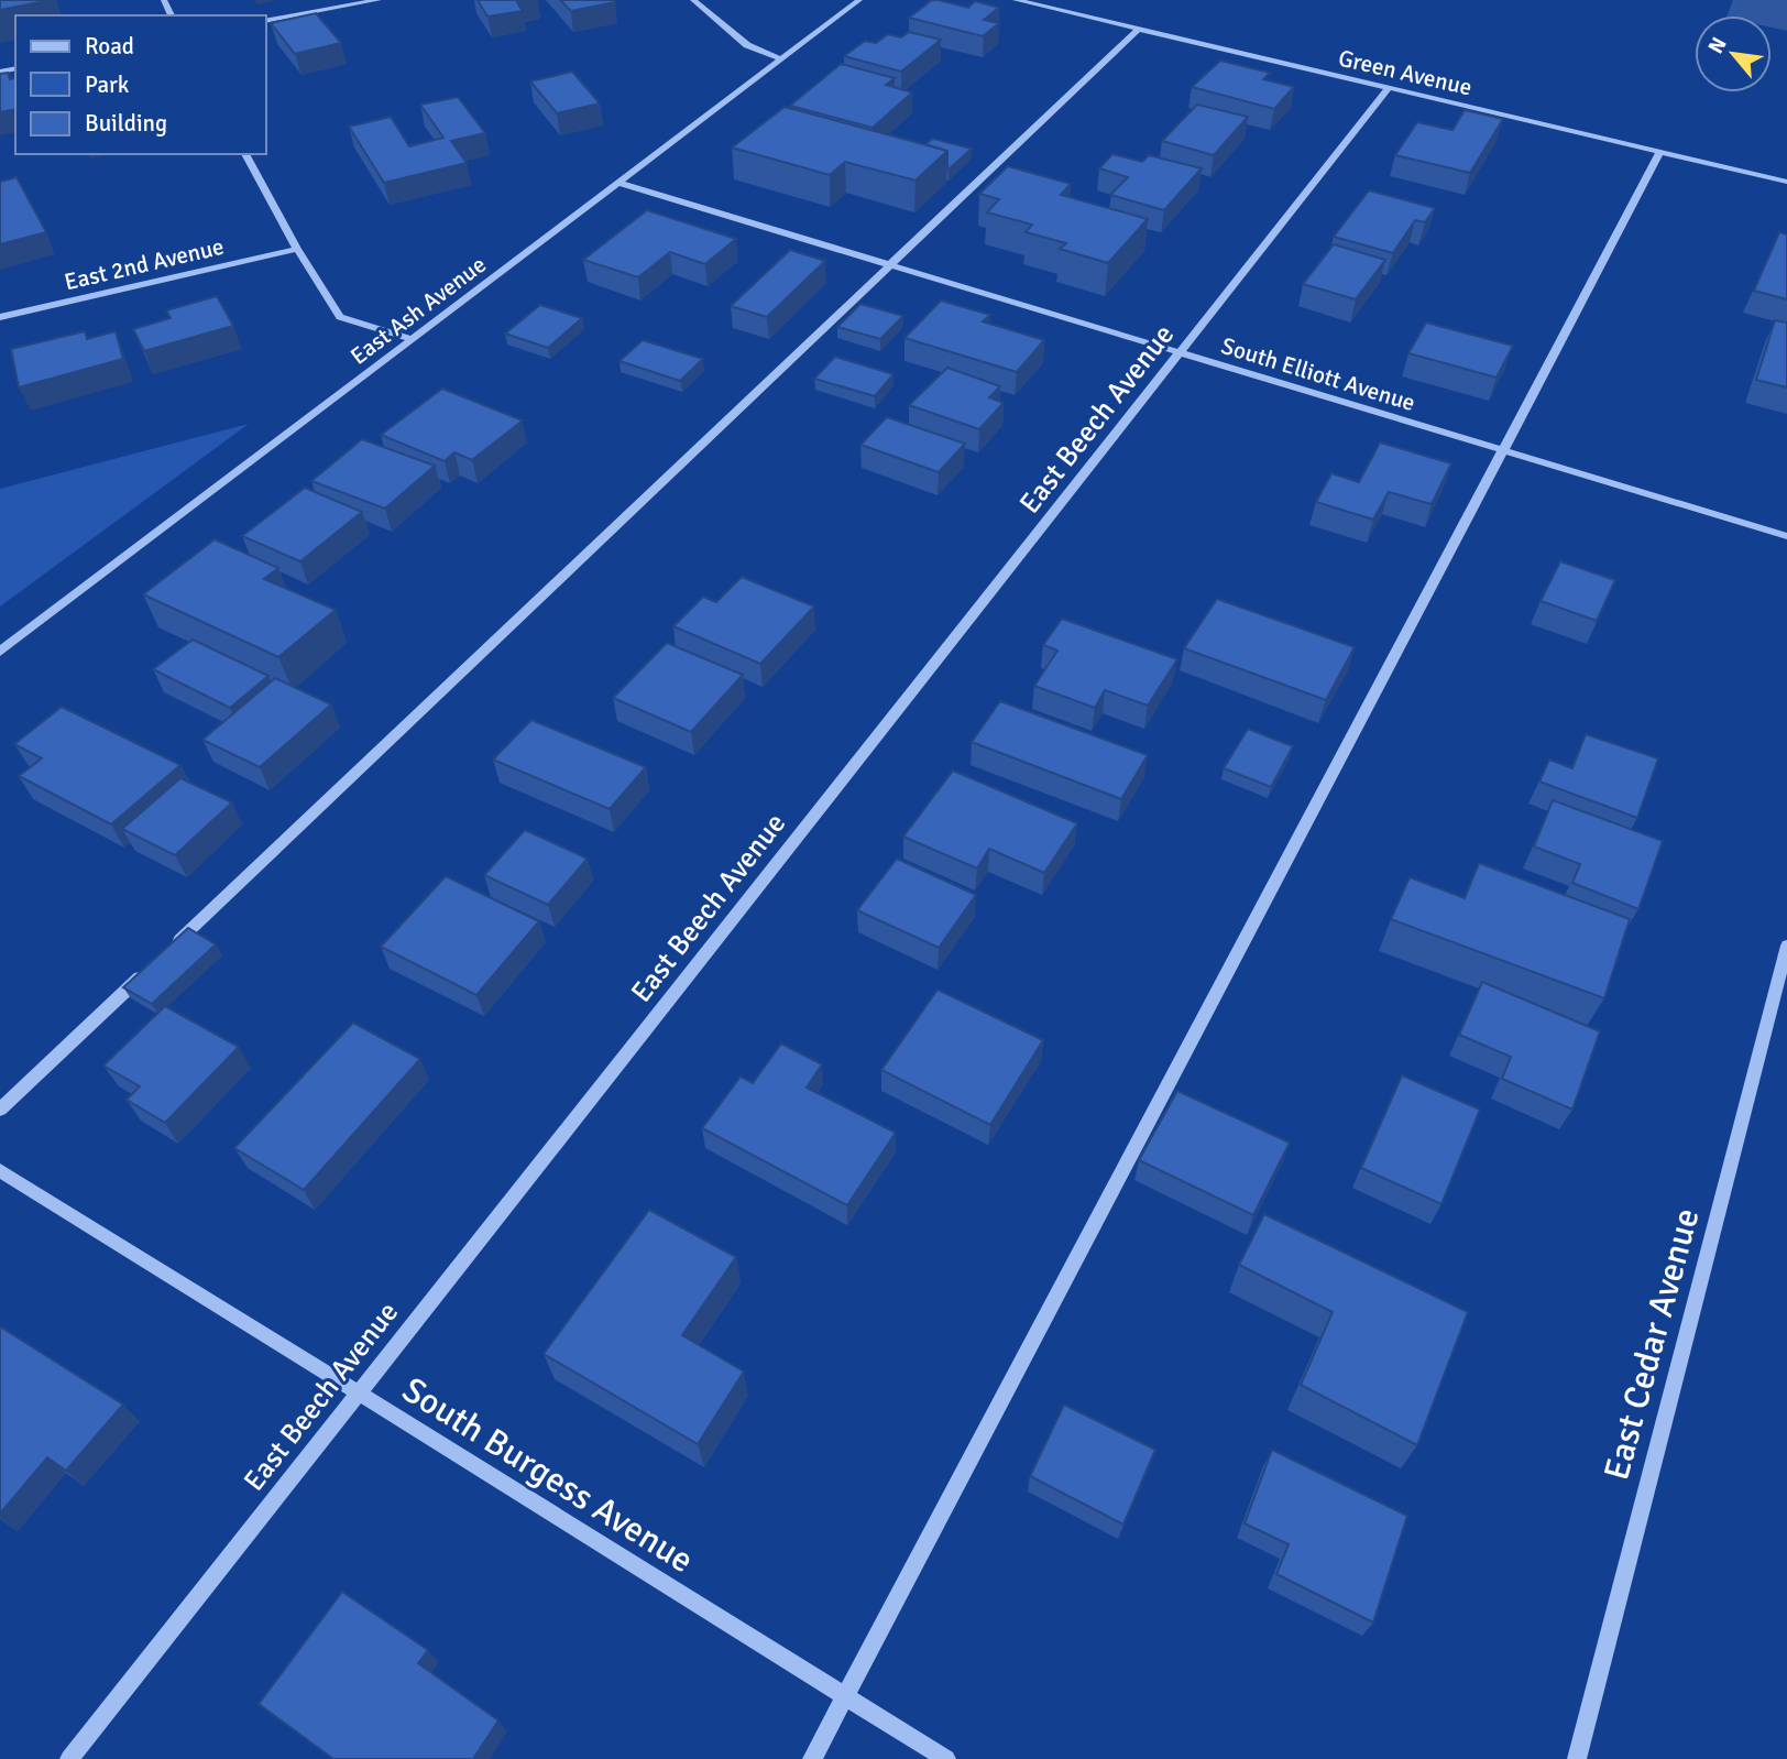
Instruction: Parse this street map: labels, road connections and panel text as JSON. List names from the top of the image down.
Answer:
{
  "streets": {
    "street": [
      "Green Avenue",
      "East 2nd Avenue",
      "East Ash Avenue",
      "South Elliott Avenue",
      "East Beech Avenue",
      "East Cedar Avenue",
      "South Burgess Avenue"
    ]
  },
  "crossings": [
    ["Green Avenue", "East Beech Avenue"],
    ["East Ash Avenue", "South Elliott Avenue"],
    ["South Elliott Avenue", "East Beech Avenue"],
    ["East Beech Avenue", "South Burgess Avenue"]
  ],
  "legend": ["Road", "Park", "Building"],
  "north": "top left"
}
